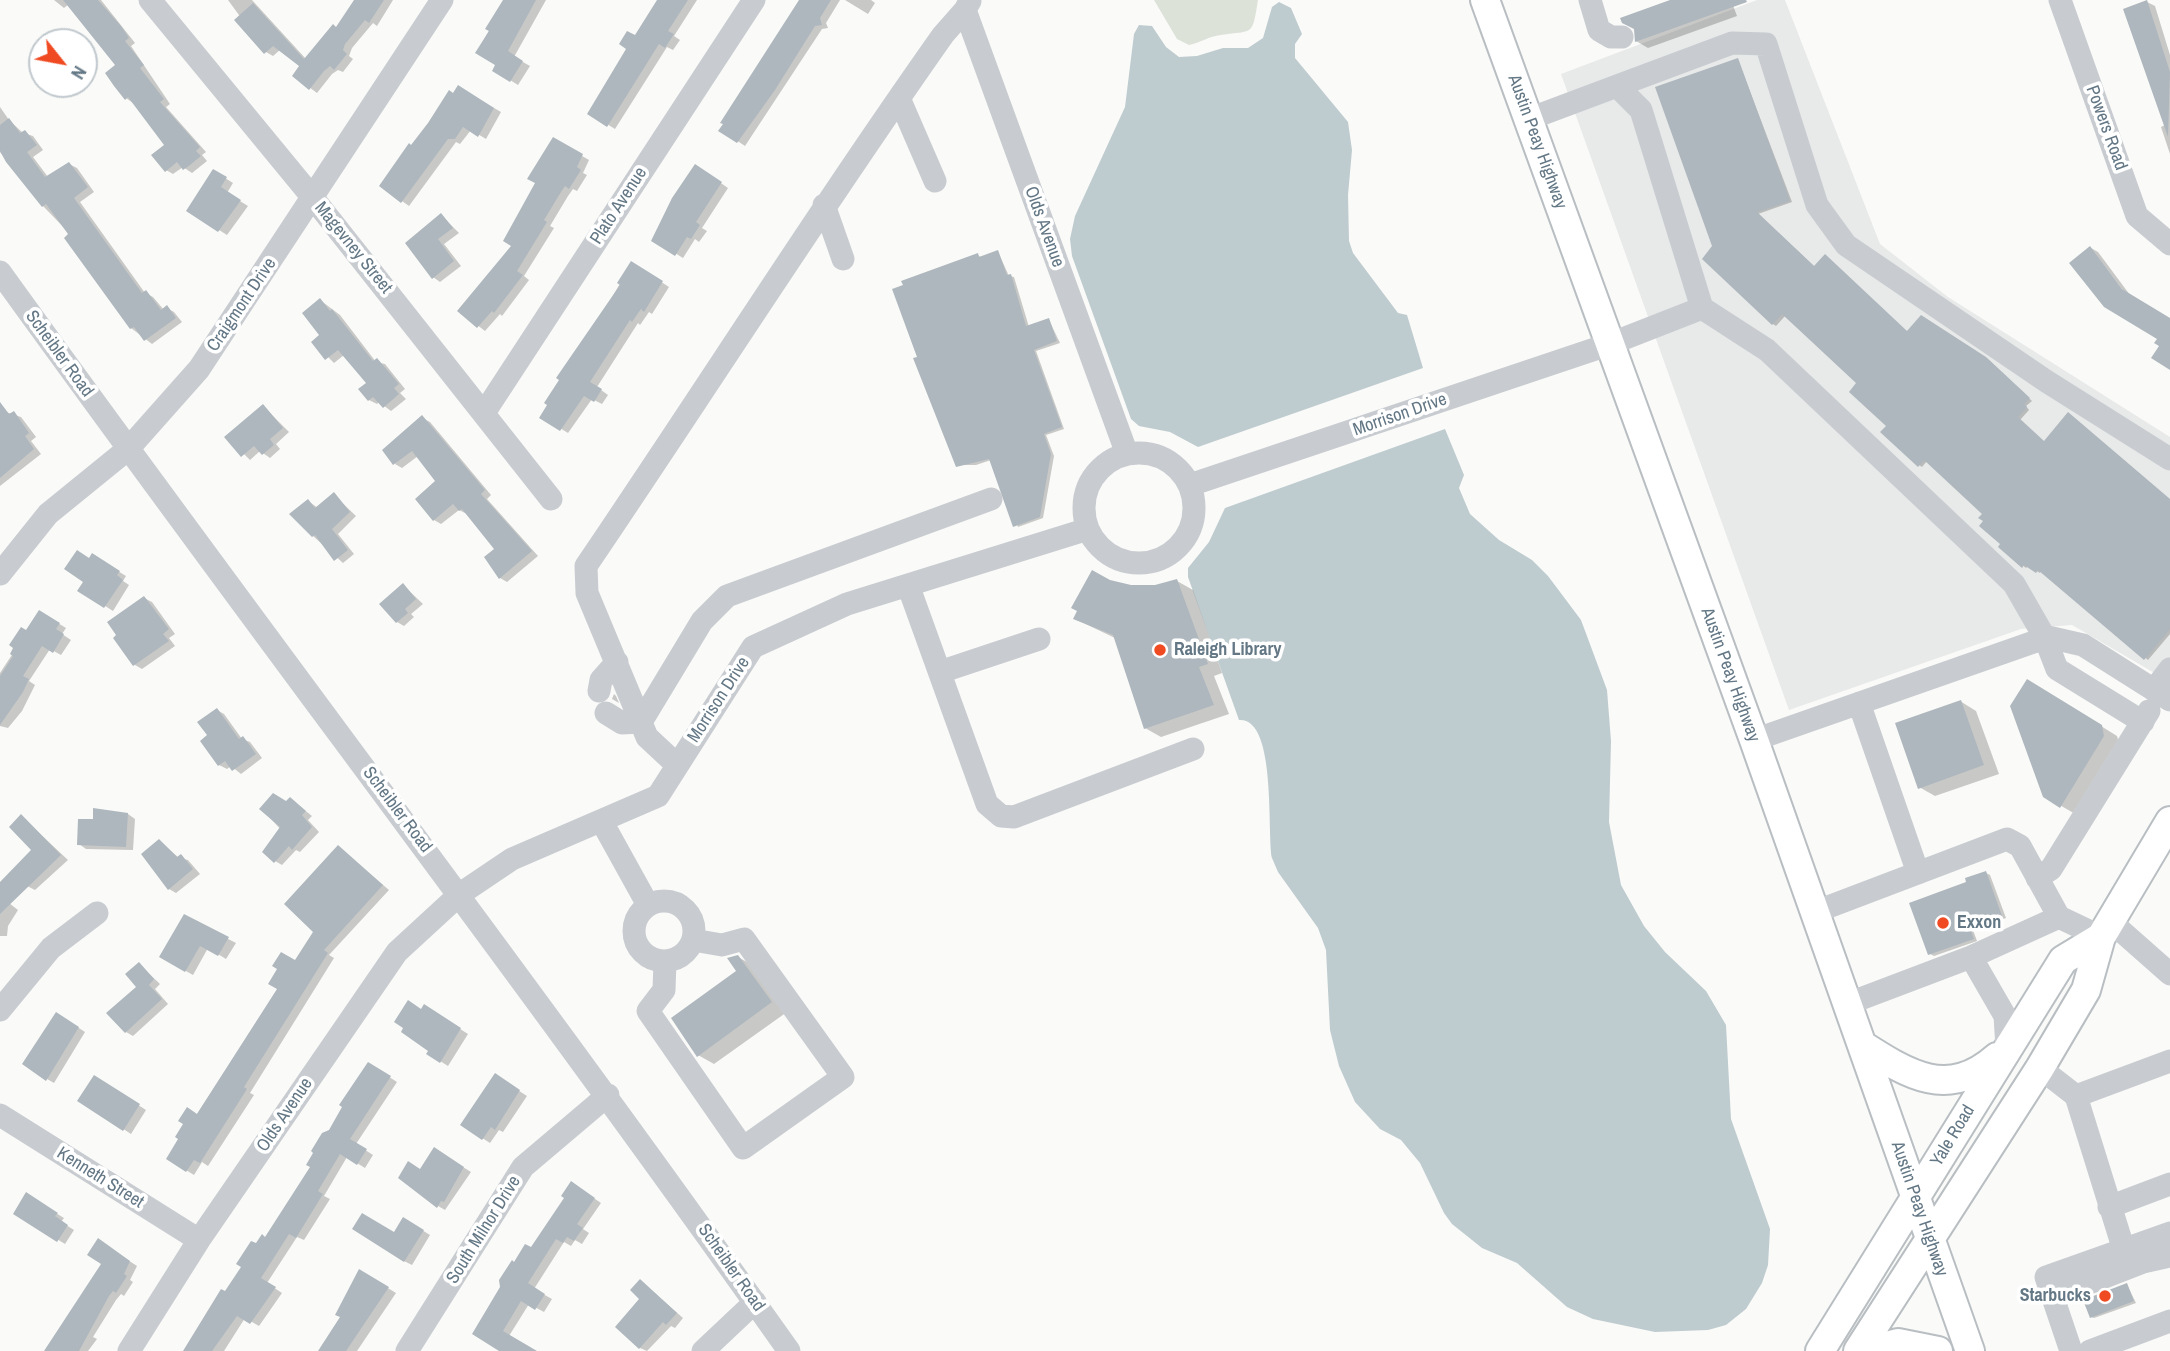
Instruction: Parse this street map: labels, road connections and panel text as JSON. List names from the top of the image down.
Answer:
{
  "streets": {
    "main road": ["Austin Peay Highway", "Yale Road"],
    "street": [
      "Powers Road",
      "Plato Avenue",
      "Olds Avenue",
      "Magevney Street",
      "Craigmont Drive",
      "Scheibler Road",
      "Morrison Drive",
      "Kenneth Street",
      "South Milnor Drive"
    ]
  },
  "crossings": [
    ["Austin Peay Highway", "Morrison Drive"],
    ["Austin Peay Highway", "Yale Road"],
    ["Plato Avenue", "Magevney Street"],
    ["Olds Avenue", "Scheibler Road"],
    ["Olds Avenue", "Morrison Drive"],
    ["Olds Avenue", "Kenneth Street"],
    ["Magevney Street", "Craigmont Drive"],
    ["Craigmont Drive", "Scheibler Road"],
    ["Scheibler Road", "Morrison Drive"],
    ["Scheibler Road", "South Milnor Drive"]
  ],
  "places": ["Raleigh Library", "Exxon", "Starbucks"],
  "north": "bottom right"
}
